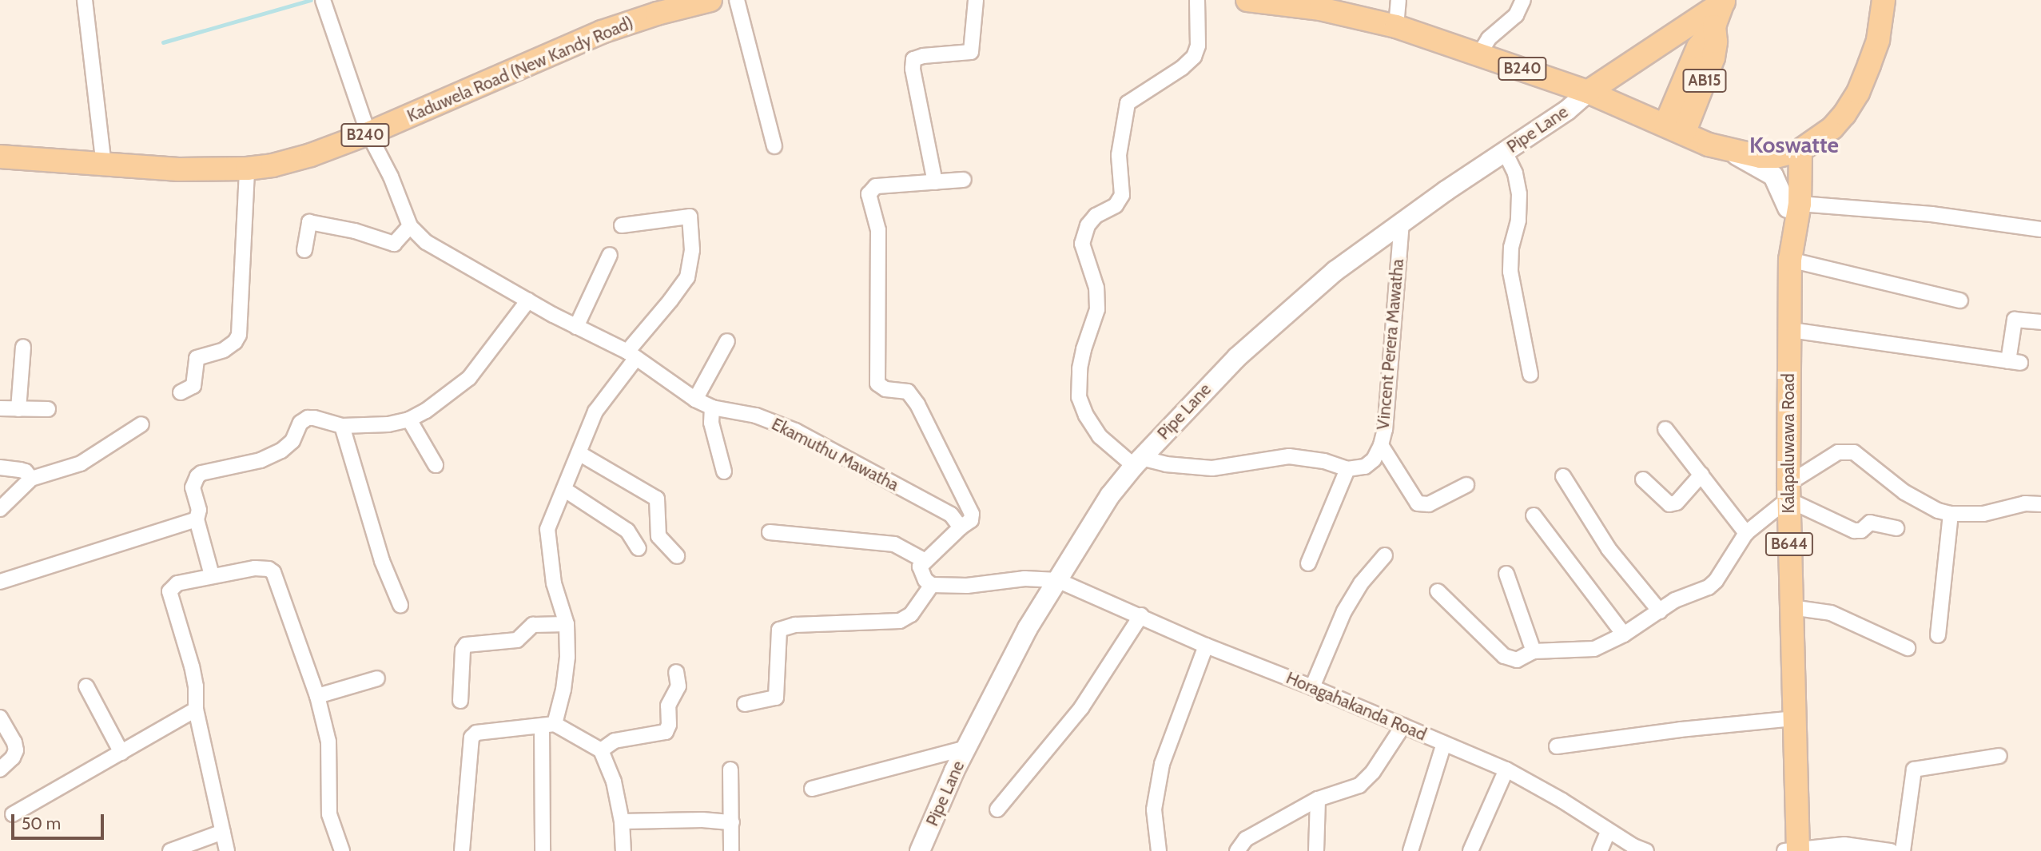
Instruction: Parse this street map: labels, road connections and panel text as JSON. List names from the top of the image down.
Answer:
{
  "streets": {
    "main road": [
      "B240",
      "Kaduwela Road (New Kandy Road)",
      "AB15",
      "Kalapaluwawa Road",
      "B644"
    ],
    "street": [
      "Pipe Lane",
      "Vincent Perera Mawatha",
      "Ekamuthu Mawatha",
      "Horagahakanda Road"
    ]
  },
  "crossings": [
    ["B240", "AB15"],
    ["B240", "Pipe Lane"],
    ["B240", "Kalapaluwawa Road"],
    ["Kaduwela Road (New Kandy Road)", "Ekamuthu Mawatha"],
    ["Pipe Lane", "Vincent Perera Mawatha"],
    ["Pipe Lane", "Horagahakanda Road"]
  ],
  "districts": ["Koswatte"],
  "scale_bar": "50 m"
}
